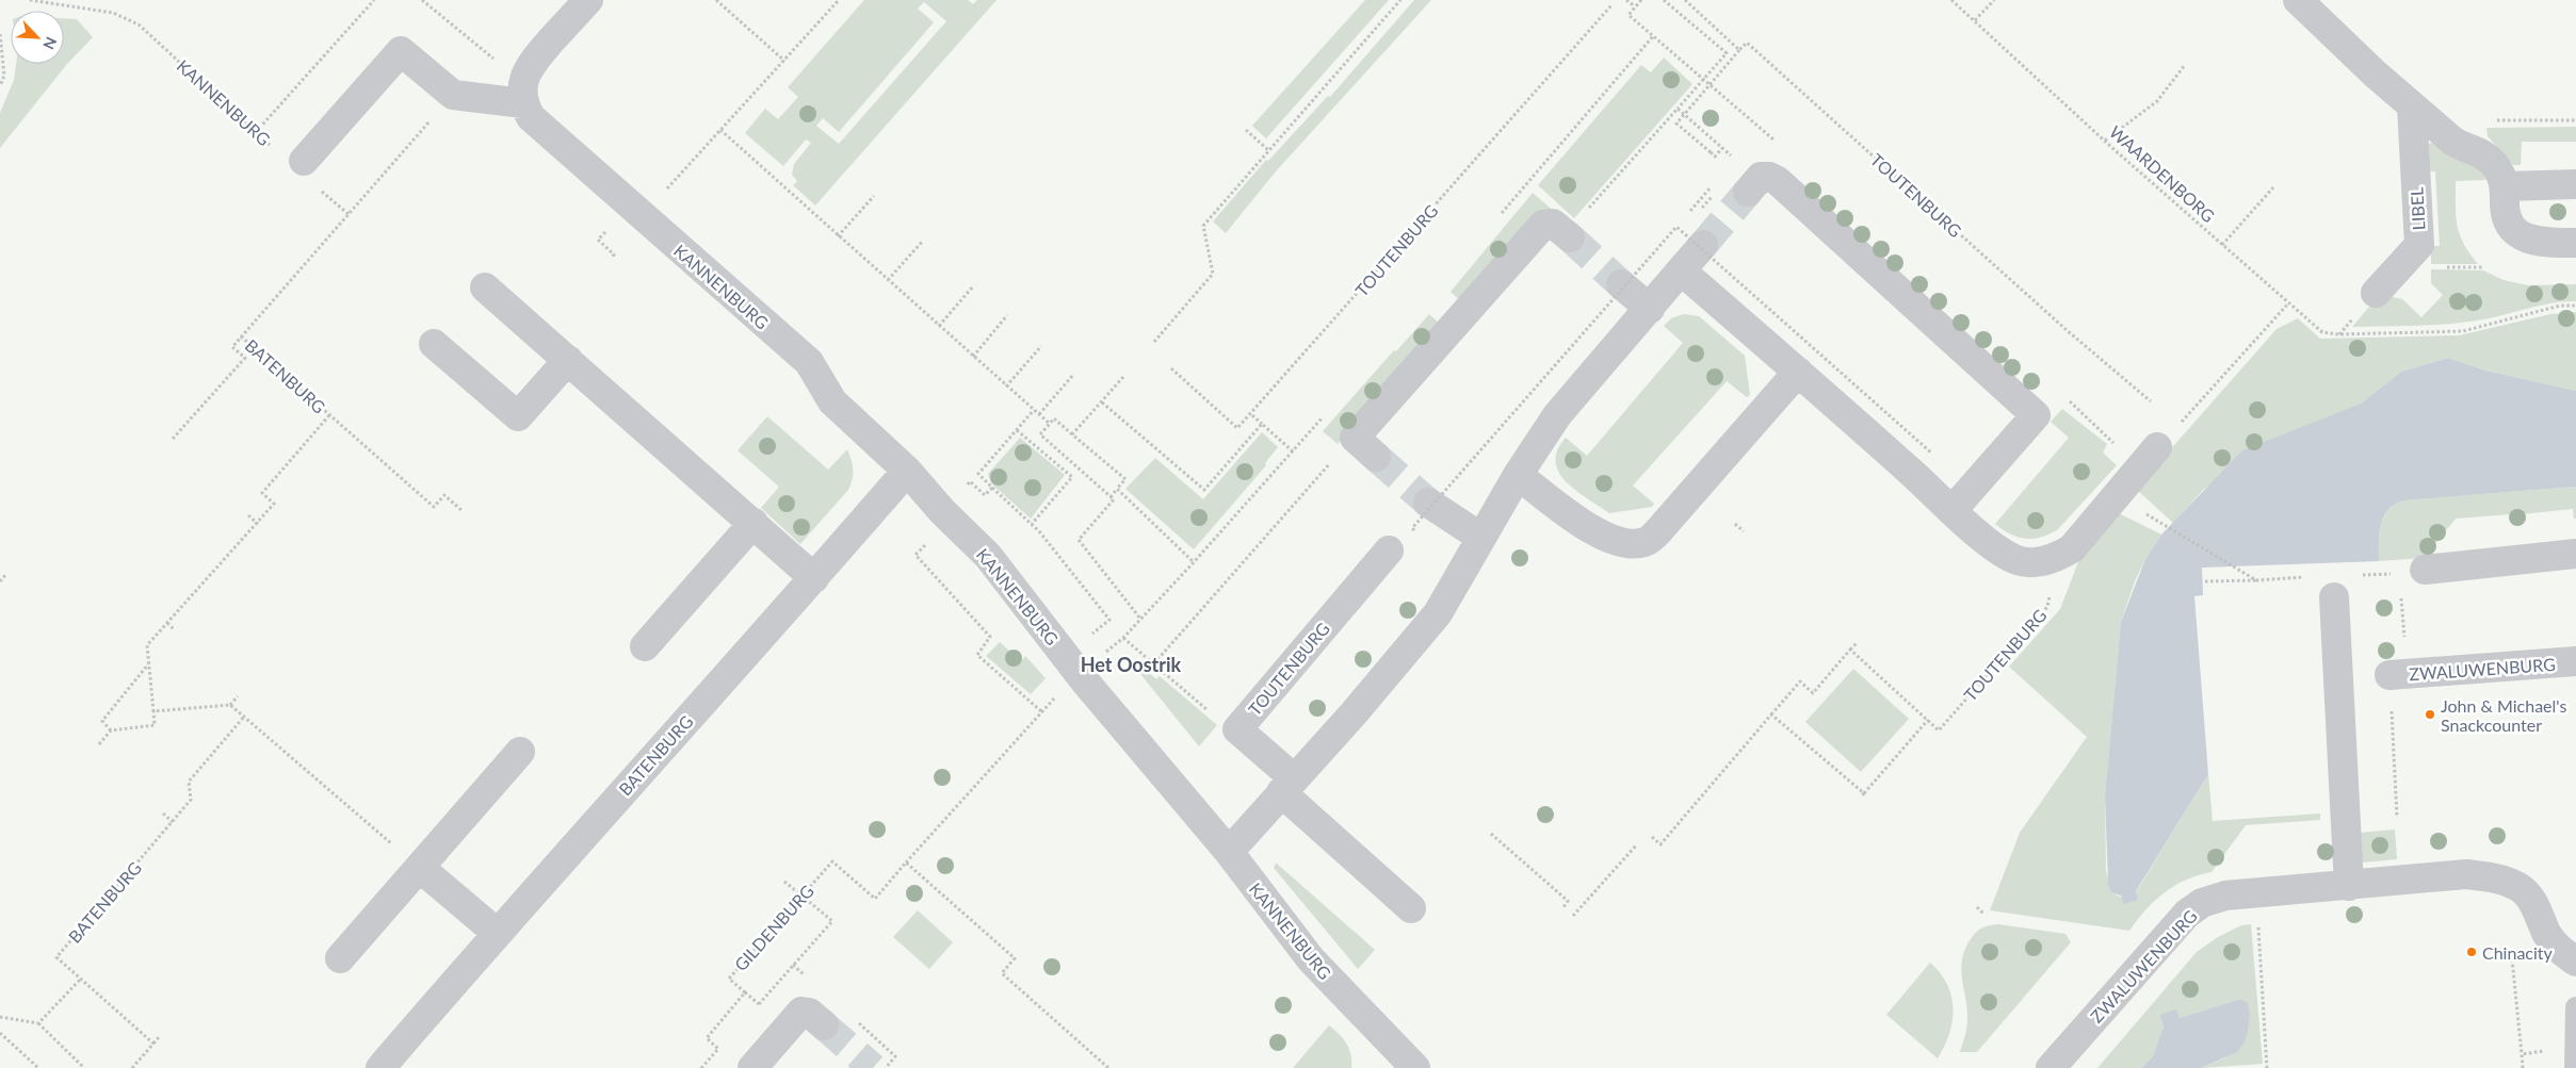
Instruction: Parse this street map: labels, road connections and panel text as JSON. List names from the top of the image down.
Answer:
{
  "streets": {
    "street": [
      "KANNENBURG",
      "TOUTENBURG",
      "LIBEL",
      "BATENBURG",
      "ZWALUWENBURG"
    ],
    "path": ["WAARDENBORG", "GILDENBURG"]
  },
  "crossings": [
    ["KANNENBURG", "BATENBURG"],
    ["KANNENBURG", "GILDENBURG"]
  ],
  "districts": ["Het Oostrik"],
  "places": ["John & Michael's Snackcounter", "Chinacity"],
  "north": "bottom right"
}
